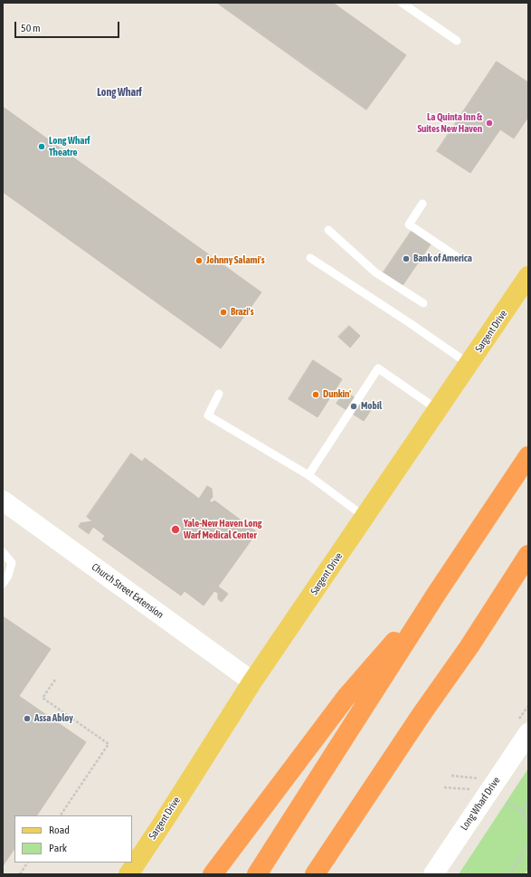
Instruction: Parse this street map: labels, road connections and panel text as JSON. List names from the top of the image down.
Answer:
{
  "streets": {
    "main road": ["Sargent Drive", "Church Street Extension", "Long Wharf Drive"]
  },
  "crossings": [
    ["Sargent Drive", "Church Street Extension"]
  ],
  "districts": ["Long Wharf"],
  "places": [
    "La Quinta Inn & Suites New Haven",
    "Long Wharf Theatre",
    "Bank of America",
    "Johnny Salami's",
    "Brazi's",
    "Dunkin'",
    "Mobil",
    "Yale-New Haven Long Warf Medical Center",
    "Assa Abloy"
  ],
  "legend": ["Road", "Park"],
  "scale_bar": "50 m"
}
